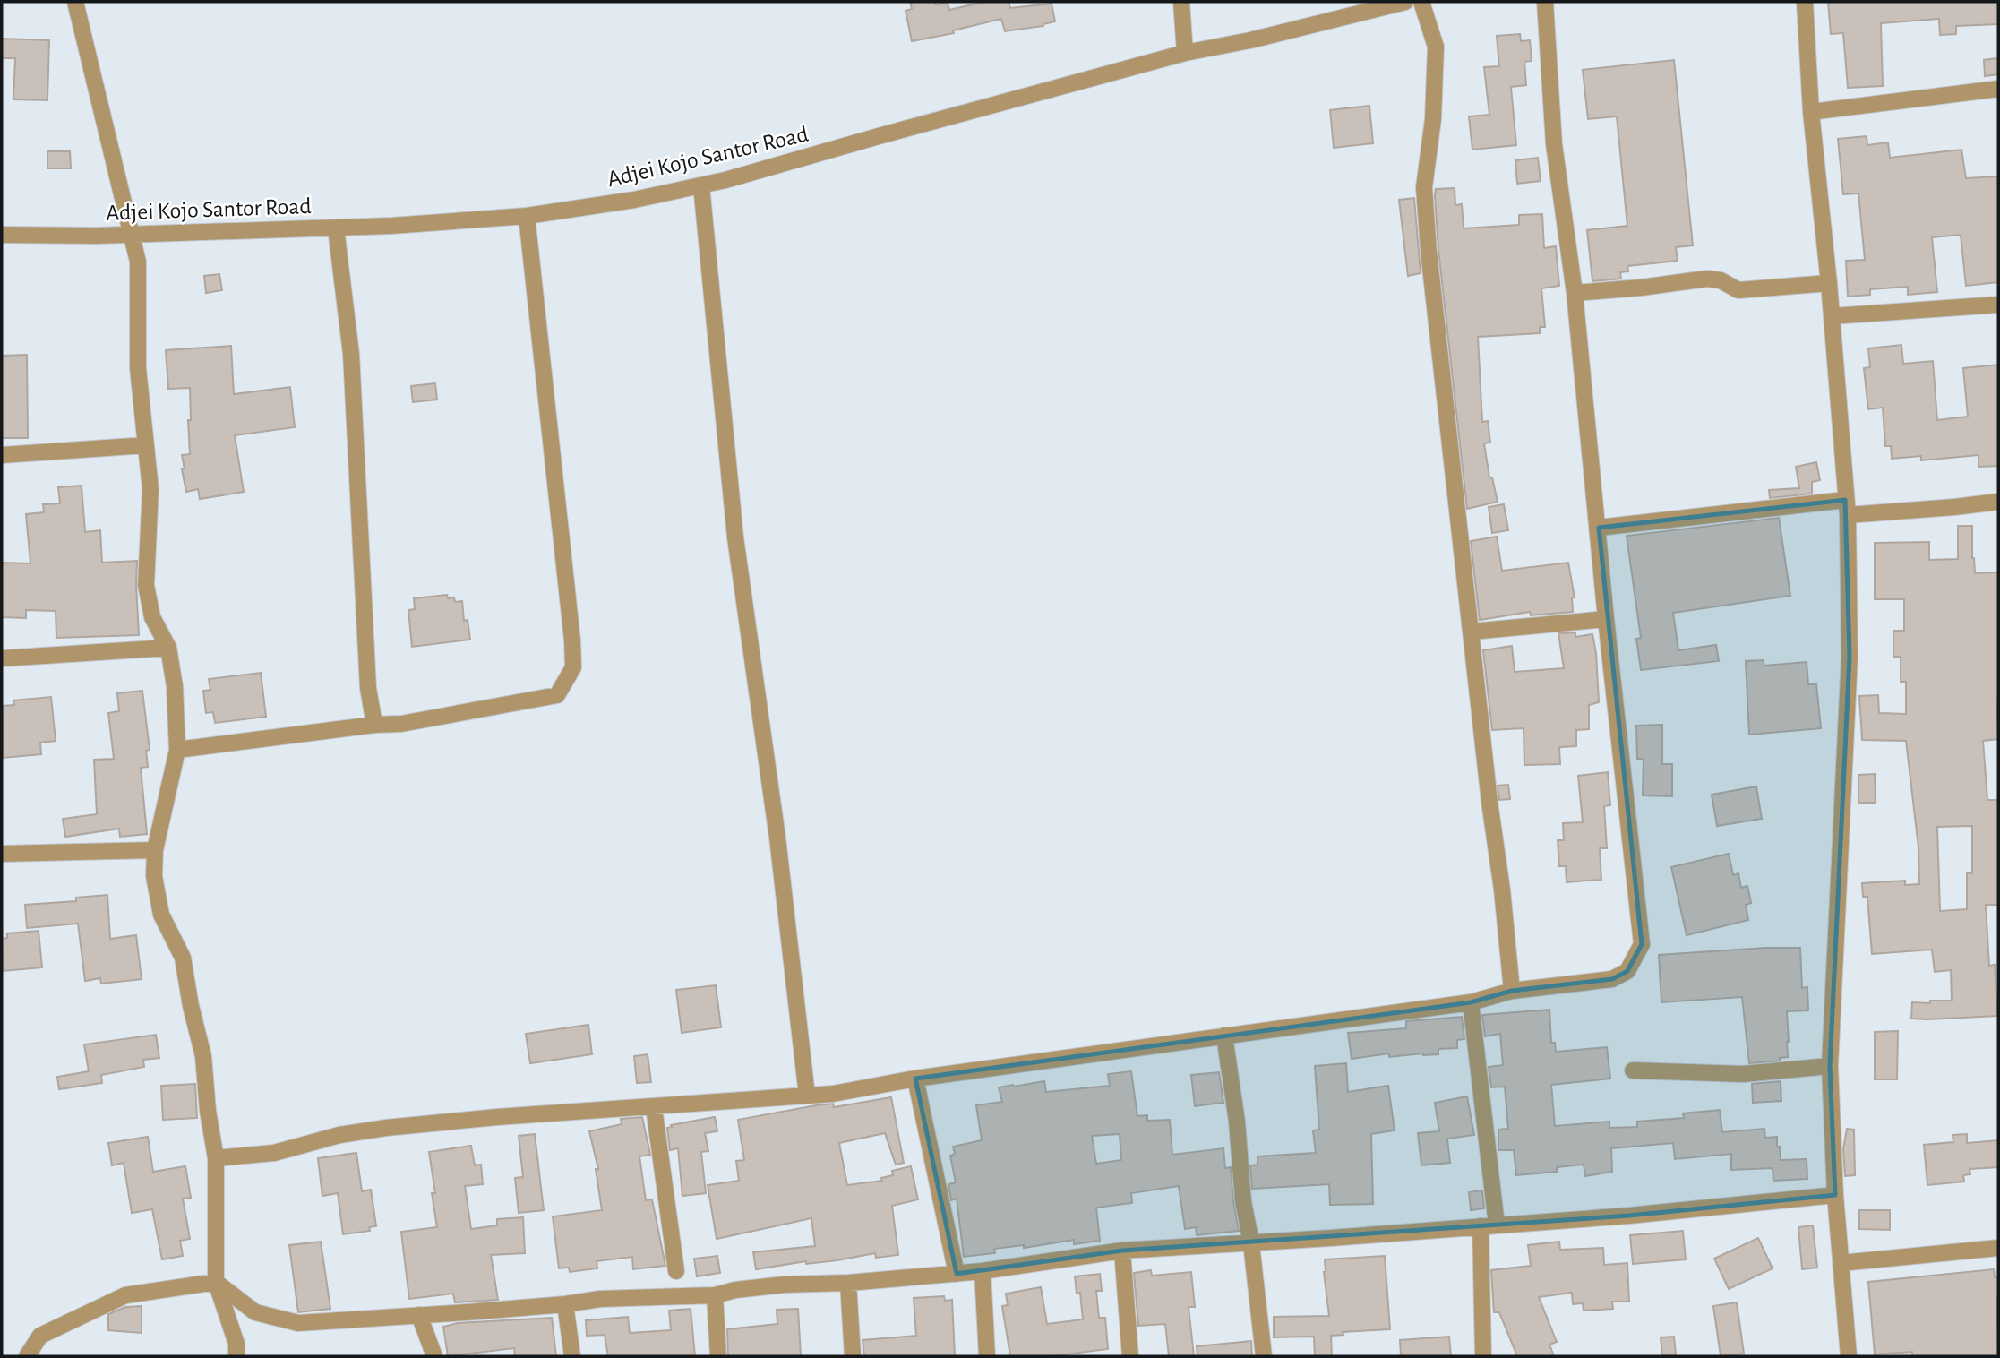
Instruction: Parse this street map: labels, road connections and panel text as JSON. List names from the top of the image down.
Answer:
{
  "streets": {
    "street": ["Adjei Kojo Santor Road"]
  }
}
